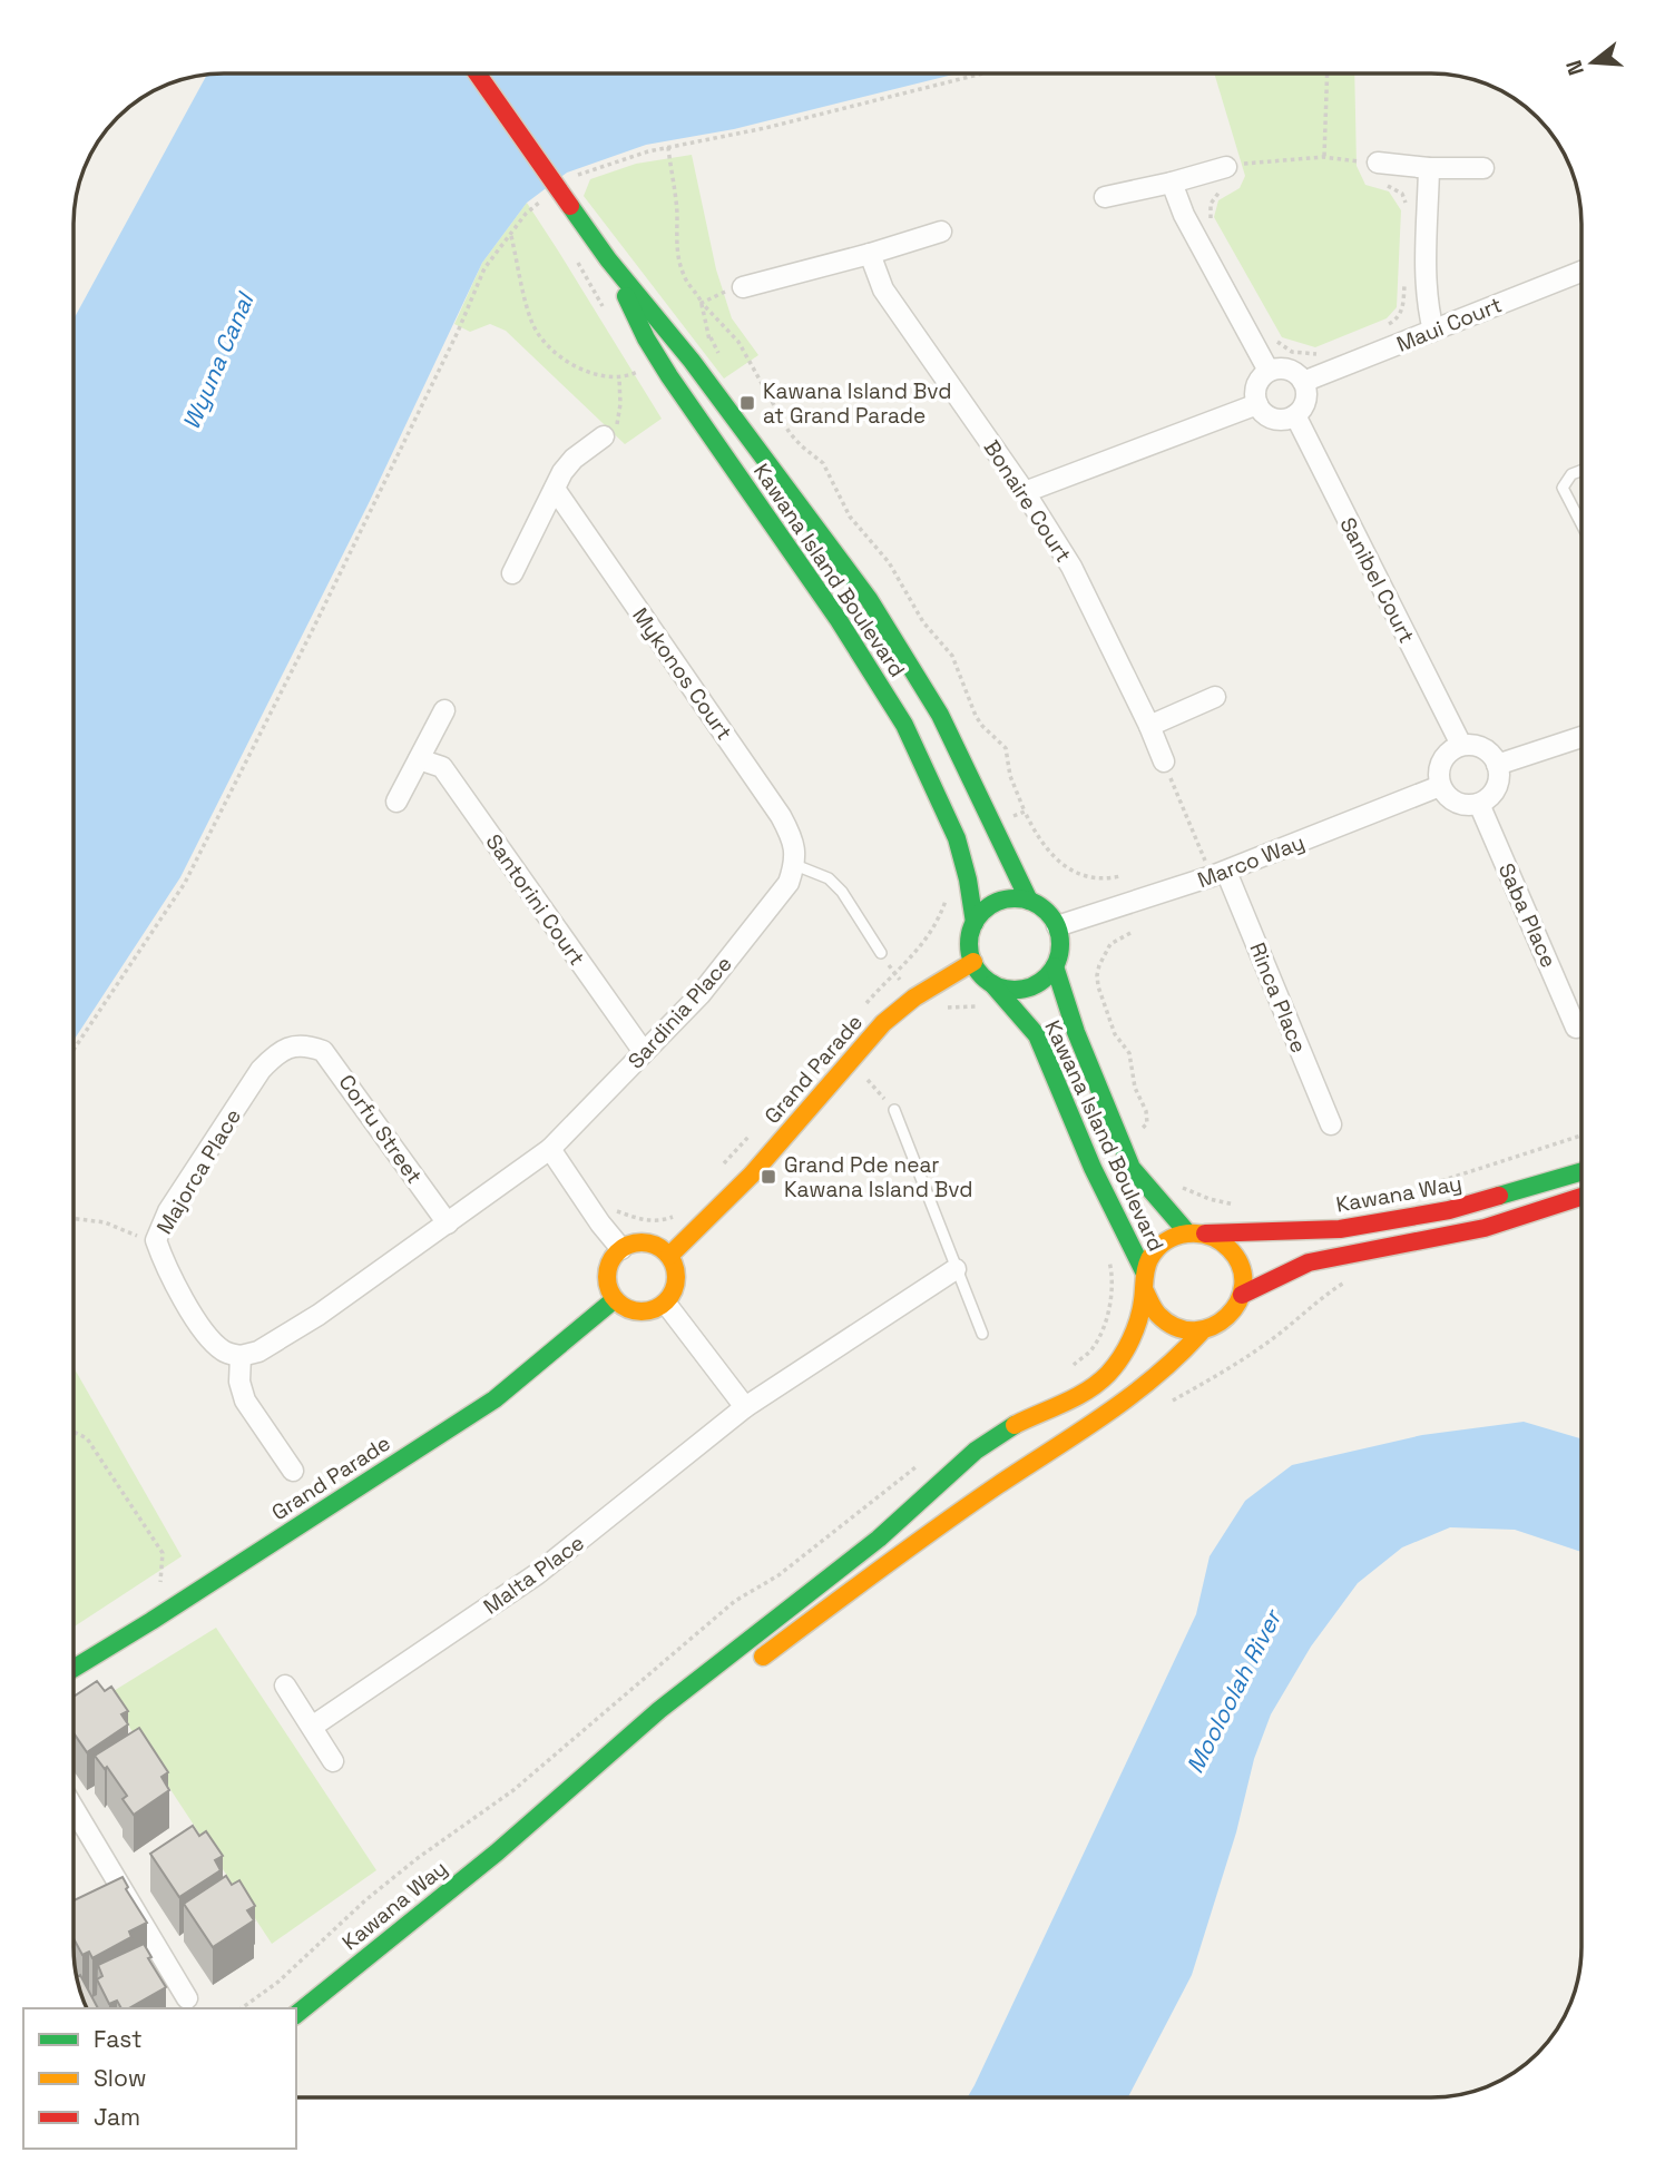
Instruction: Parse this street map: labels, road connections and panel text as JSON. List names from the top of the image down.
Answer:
{
  "streets": {
    "main road": ["Kawana Island Boulevard", "Grand Parade", "Kawana Way"],
    "street": [
      "Maui Court",
      "Bonaire Court",
      "Sanibel Court",
      "Mykonos Court",
      "Marco Way",
      "Santorini Court",
      "Saba Place",
      "Rinca Place",
      "Sardinia Place",
      "Corfu Street",
      "Majorca Place",
      "Malta Place"
    ]
  },
  "crossings": [
    ["Maui Court", "Sanibel Court"],
    ["Kawana Island Boulevard", "Marco Way"],
    ["Kawana Island Boulevard", "Grand Parade"],
    ["Kawana Island Boulevard", "Kawana Way"],
    ["Sanibel Court", "Marco Way"],
    ["Sanibel Court", "Saba Place"],
    ["Mykonos Court", "Sardinia Place"],
    ["Marco Way", "Saba Place"],
    ["Marco Way", "Rinca Place"],
    ["Marco Way", "Grand Parade"],
    ["Santorini Court", "Sardinia Place"],
    ["Sardinia Place", "Corfu Street"],
    ["Sardinia Place", "Majorca Place"],
    ["Corfu Street", "Majorca Place"]
  ],
  "water": ["Wyuna Canal", "Mooloolah River"],
  "places": {
    "transit": ["Kawana Island Bvd at Grand Parade", "Grand Pde near Kawana Island Bvd"]
  },
  "legend": ["Fast", "Slow", "Jam"],
  "north": "left"
}
